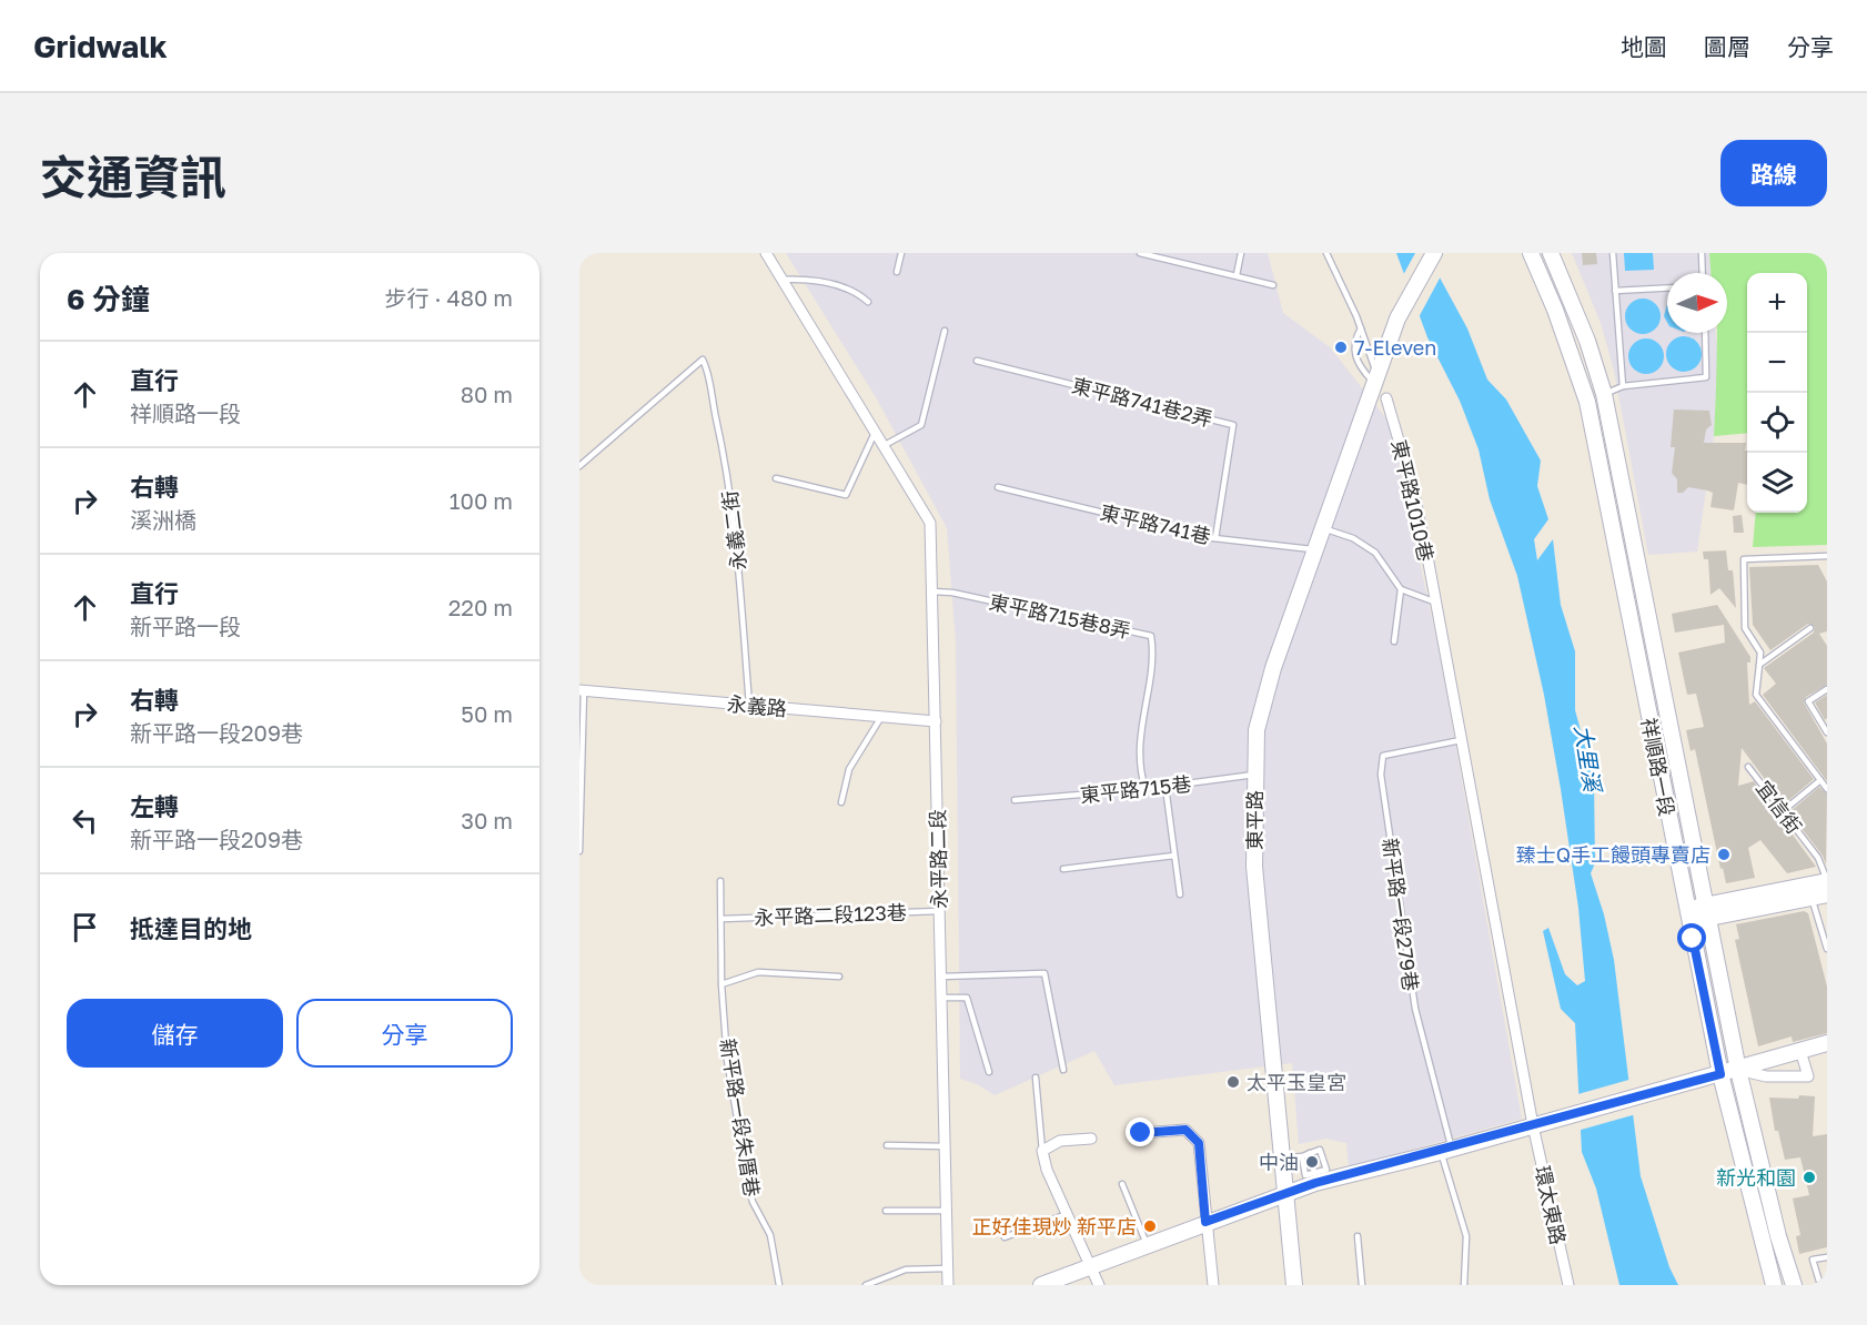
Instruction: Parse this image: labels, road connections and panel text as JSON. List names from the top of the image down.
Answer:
{
  "streets": {
    "street": [
      "東平路1010巷",
      "永義路",
      "祥順路一段",
      "東平路",
      "永平路二段",
      "環太東路"
    ],
    "lane": [
      "東平路741巷2弄",
      "東平路741巷",
      "永義二街",
      "東平路715巷8弄",
      "東平路715巷",
      "宜信街",
      "永平路二段123巷",
      "新平路一段279巷",
      "新平路一段朱厝巷"
    ]
  },
  "crossings": [
    ["東平路741巷2弄", "東平路741巷"],
    ["東平路1010巷", "東平路"],
    ["東平路1010巷", "新平路一段279巷"],
    ["東平路1010巷", "環太東路"],
    ["東平路741巷", "東平路"],
    ["永義二街", "永義路"],
    ["東平路715巷8弄", "東平路715巷"],
    ["東平路715巷8弄", "永平路二段"],
    ["永義路", "永平路二段"],
    ["東平路715巷", "東平路"],
    ["永平路二段", "永平路二段123巷"],
    ["永平路二段123巷", "新平路一段朱厝巷"],
    ["新平路一段279巷", "環太東路"]
  ],
  "water": ["大里溪"],
  "places": [
    "7-Eleven",
    "臻士Q手工饅頭專賣店",
    "太平玉皇宮",
    "中油",
    "新光和園",
    "正好佳現炒 新平店"
  ],
  "north": "right",
  "page": {
    "header": "Gridwalk",
    "nav": ["地圖", "圖層", "分享"],
    "title": "交通資訊",
    "buttons": [
      "路線",
      ["儲存", "分享"]
    ],
    "heading": ["6 分鐘", "步行 · 480 m"],
    "map_buttons": ["+", "−"],
    "list": [
      ["直行", "祥順路一段", "80 m"],
      ["右轉", "溪洲橋", "100 m"],
      ["直行", "新平路一段", "220 m"],
      ["右轉", "新平路一段209巷", "50 m"],
      ["左轉", "新平路一段209巷", "30 m"],
      "抵達目的地"
    ]
  }
}
